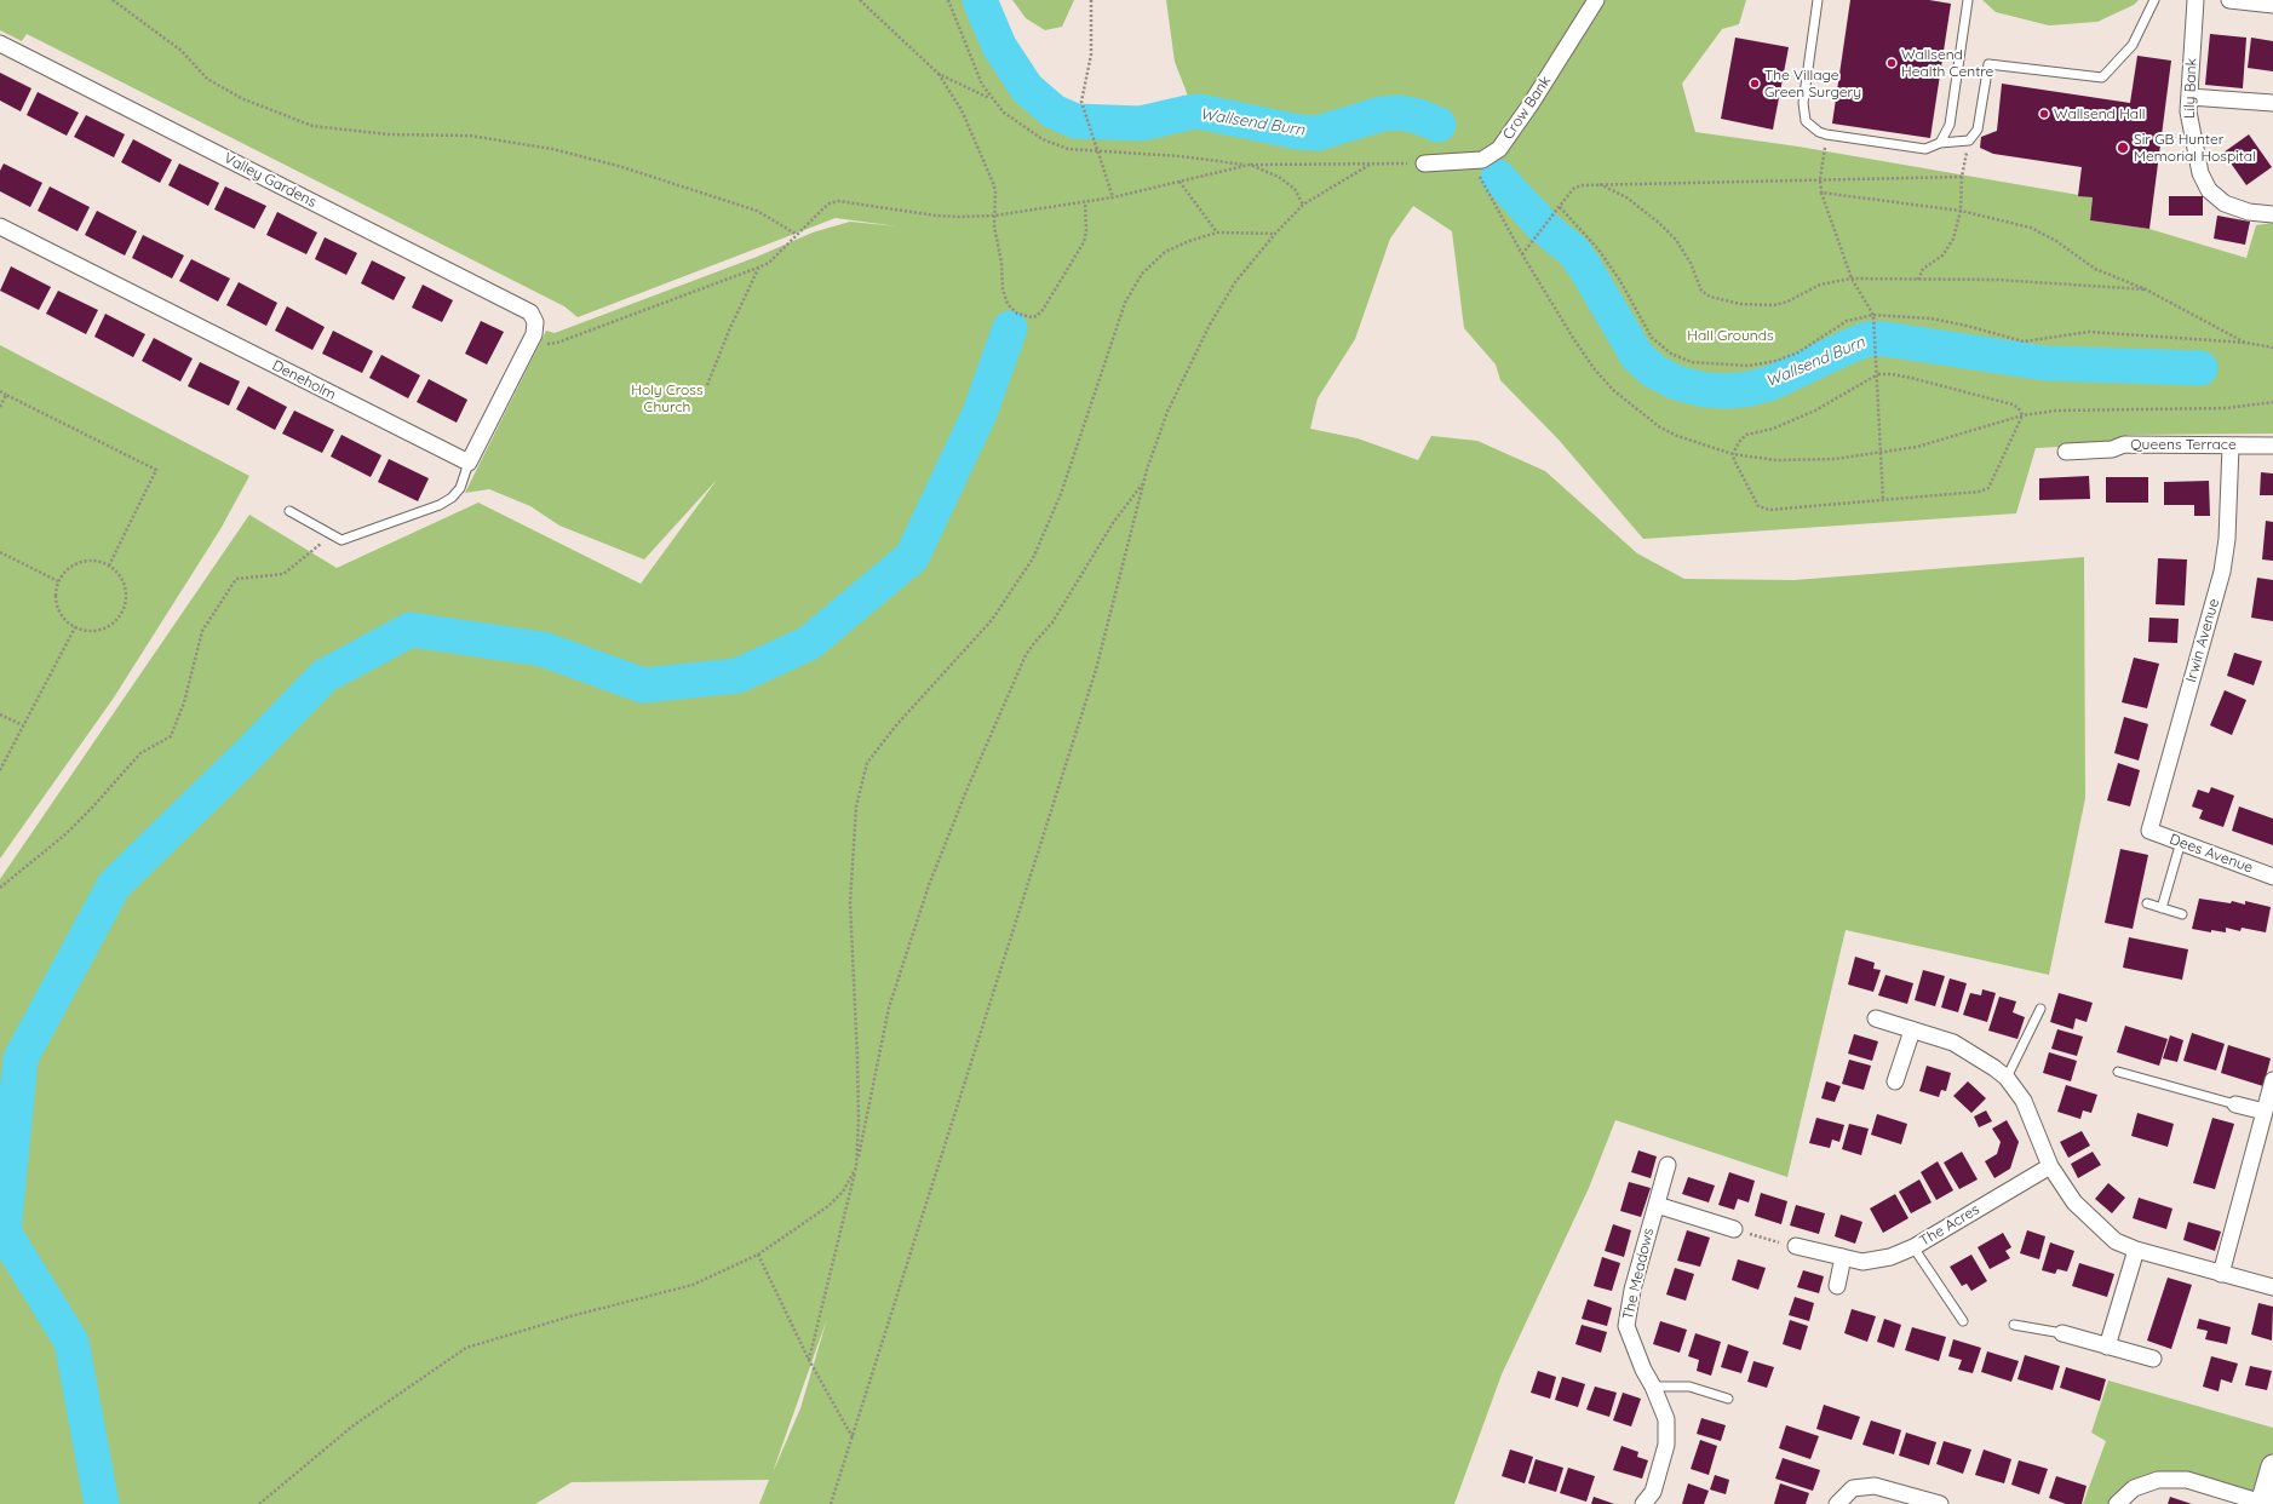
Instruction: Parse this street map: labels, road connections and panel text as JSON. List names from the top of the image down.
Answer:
{
  "streets": {
    "street": [
      "Lily Bank",
      "Crow Bank",
      "Valley Gardens",
      "Deneholm",
      "Queens Terrace",
      "Irwin Avenue",
      "Dees Avenue",
      "The Acres",
      "The Meadows"
    ]
  },
  "crossings": [
    ["Queens Terrace", "Irwin Avenue"],
    ["Irwin Avenue", "Dees Avenue"]
  ],
  "water": ["Wallsend Burn"],
  "parks": ["Hall Grounds", "Holy Cross Church"],
  "places": [
    "Wallsend Health Centre",
    "The Village Green Surgery",
    "Wallsend Hall",
    "Sir GB Hunter Memorial Hospital"
  ]
}
